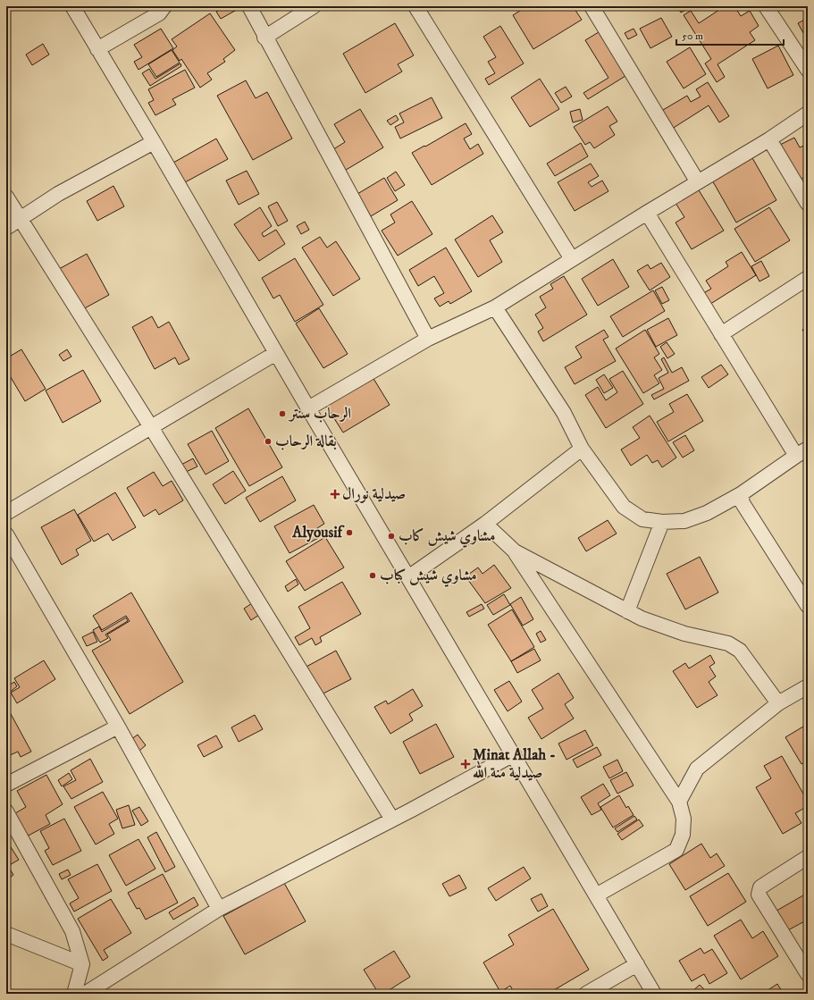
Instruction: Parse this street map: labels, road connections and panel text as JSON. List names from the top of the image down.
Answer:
{
  "places": {
    "other": [
      "الرحاب سنتر",
      "بقالة الرحاب",
      "Alyousif",
      "مشاوي شيش كاب",
      "مشاوي شيش كباب"
    ],
    "health": ["صيدلية نورال", "Minat Allah - صيدلية منة الله"]
  },
  "scale_bar": "50 m"
}
